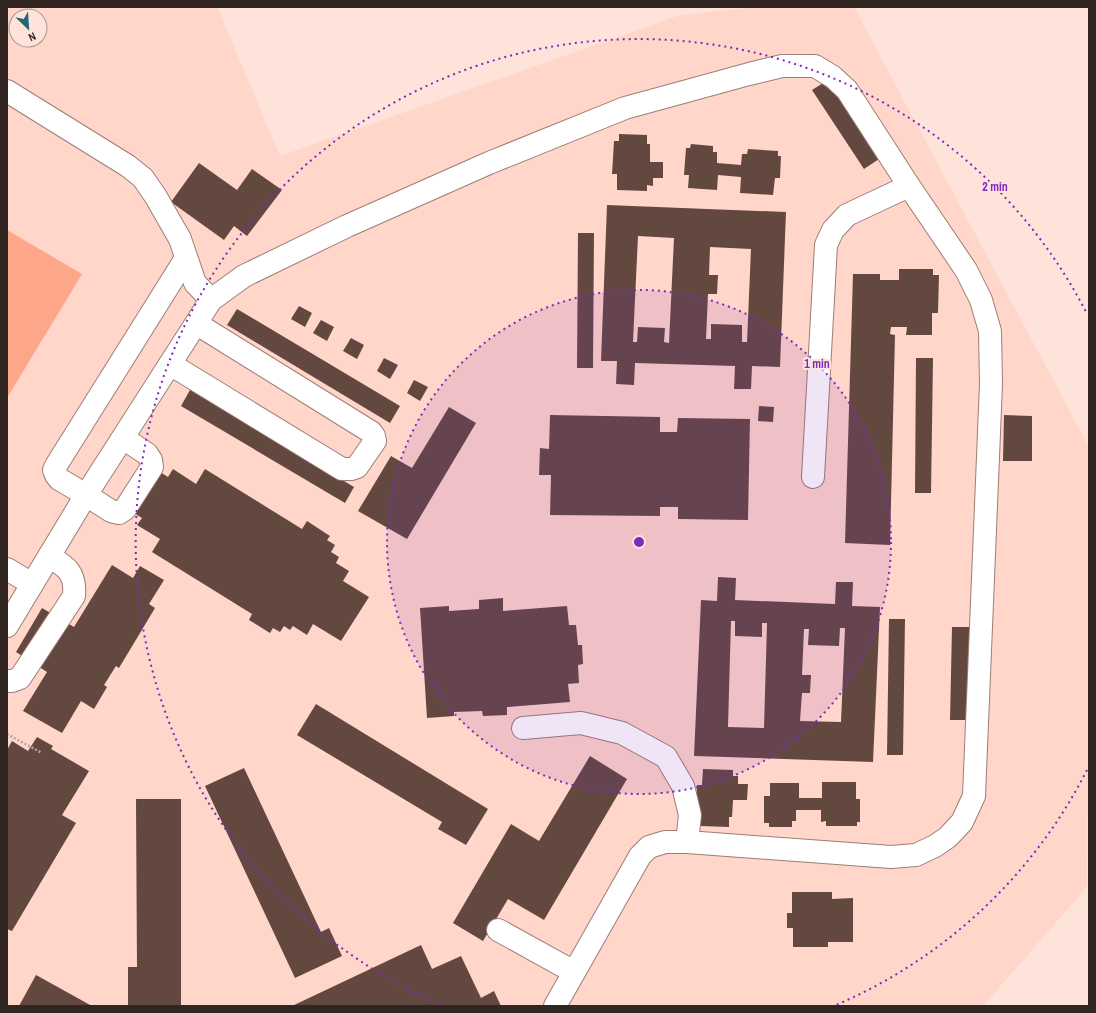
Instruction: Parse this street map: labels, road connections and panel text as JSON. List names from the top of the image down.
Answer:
{
  "north": "bottom right",
  "rings": ["2 min", "1 min"]
}
